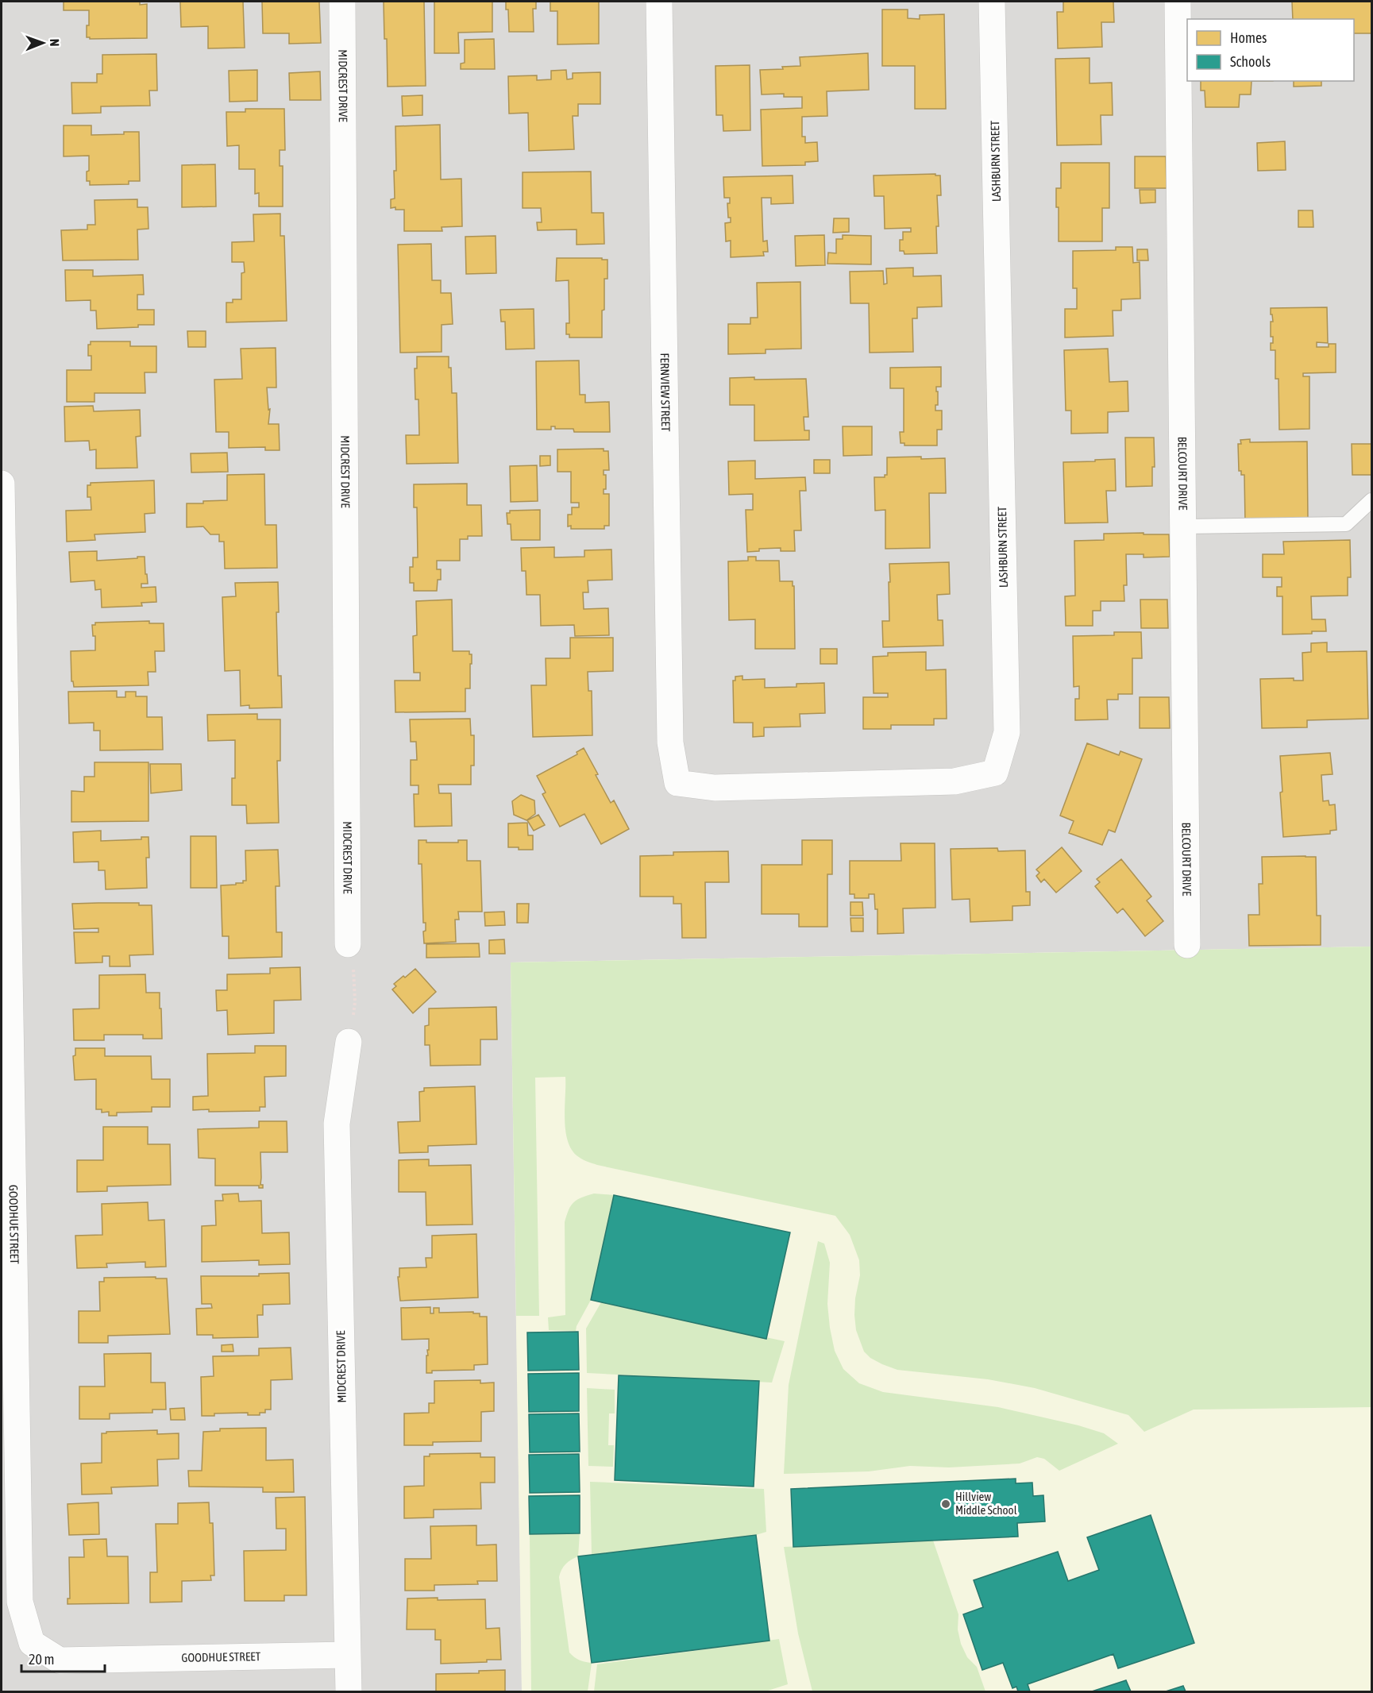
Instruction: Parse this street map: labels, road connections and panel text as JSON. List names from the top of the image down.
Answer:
{
  "streets": {
    "street": [
      "MIDCREST DRIVE",
      "LASHBURN STREET",
      "FERNVIEW STREET",
      "BELCOURT DRIVE",
      "GOODHUE STREET"
    ]
  },
  "crossings": [
    ["MIDCREST DRIVE", "GOODHUE STREET"],
    ["LASHBURN STREET", "FERNVIEW STREET"]
  ],
  "places": ["Hillview Middle School"],
  "legend": ["Homes", "Schools"],
  "scale_bar": "20 m",
  "north": "right"
}
